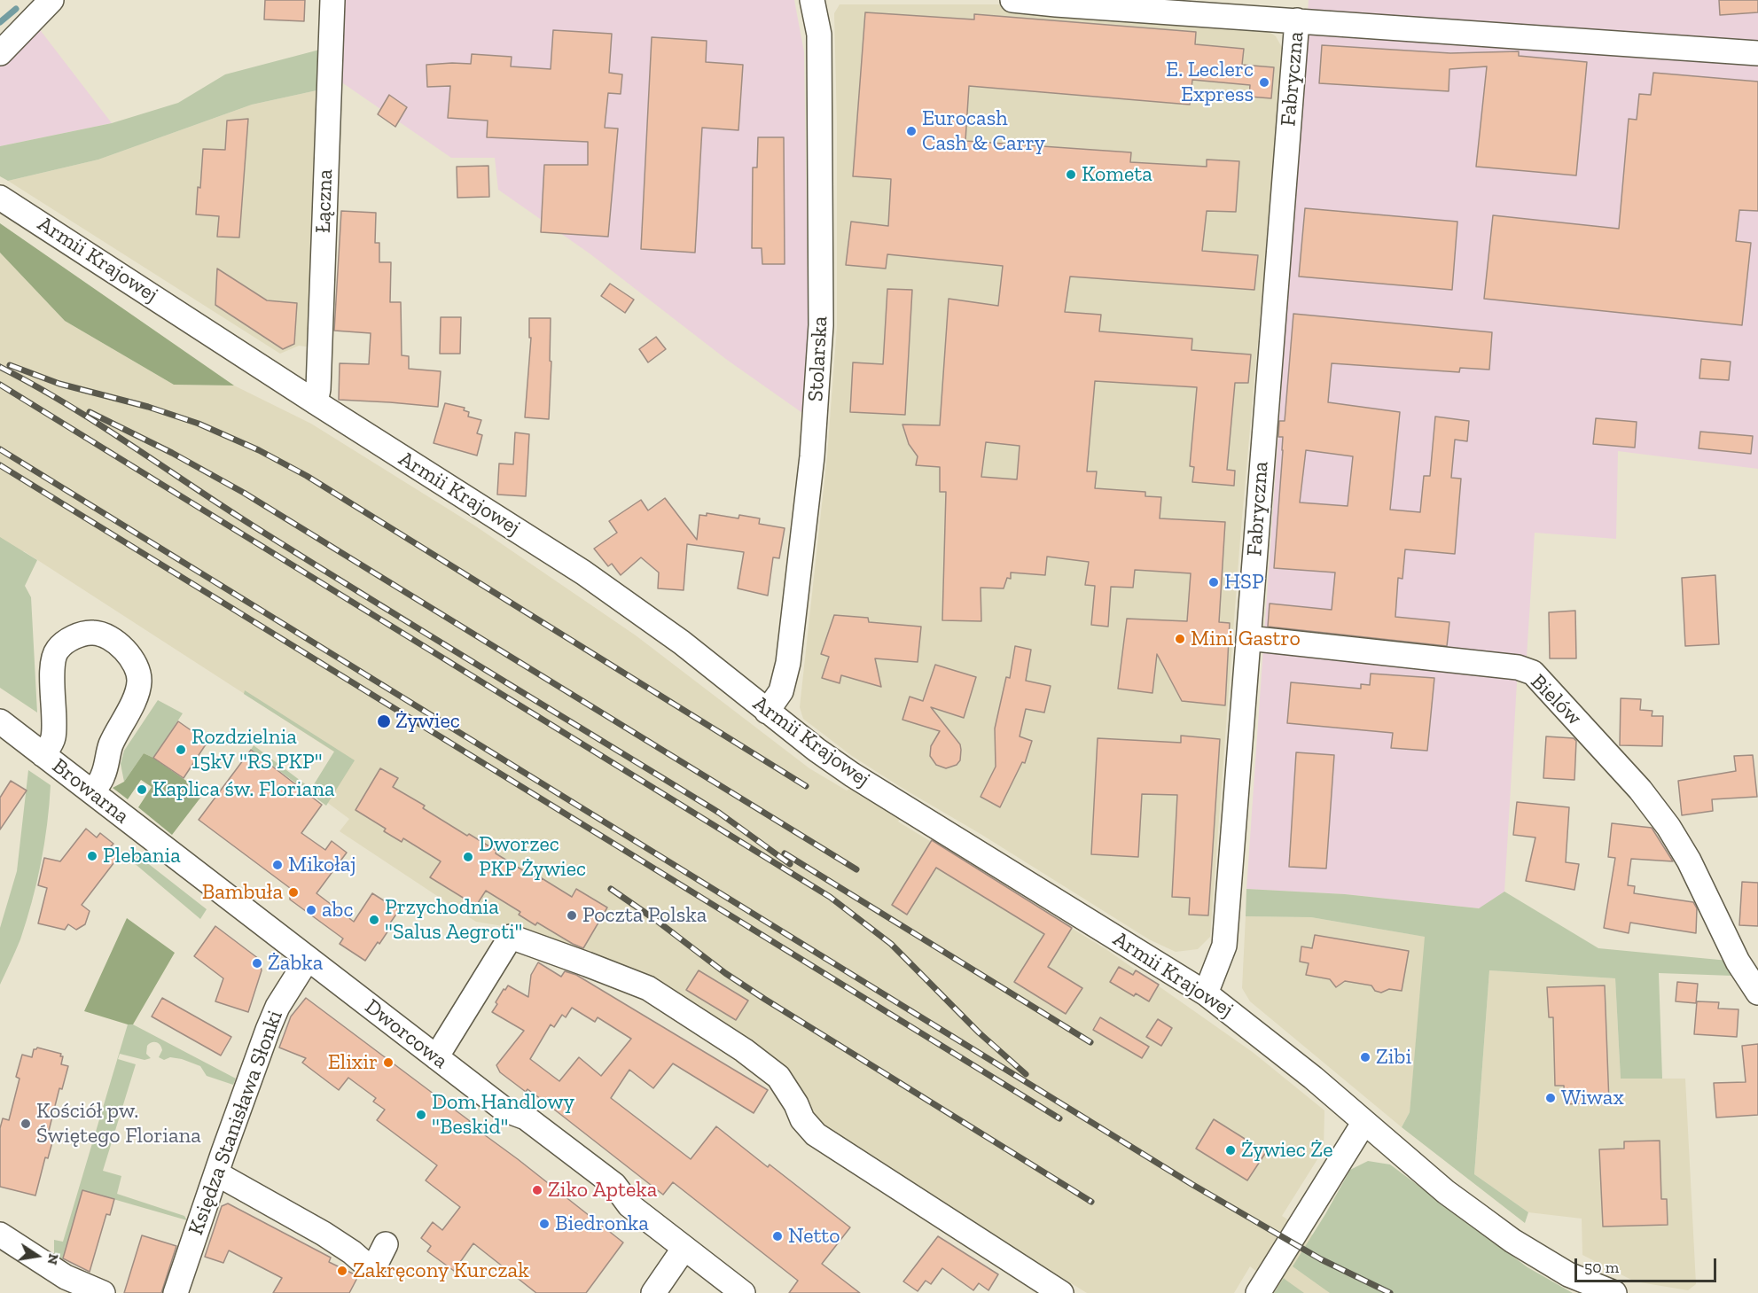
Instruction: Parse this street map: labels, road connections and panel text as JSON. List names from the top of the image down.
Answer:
{
  "streets": {
    "street": [
      "Fabryczna",
      "Łączna",
      "Armii Krajowej",
      "Stolarska",
      "Bielów",
      "Browarna",
      "Dworcowa",
      "Księdza Stanisława Słonki"
    ]
  },
  "crossings": [
    ["Fabryczna", "Armii Krajowej"],
    ["Fabryczna", "Bielów"],
    ["Łączna", "Armii Krajowej"],
    ["Armii Krajowej", "Stolarska"],
    ["Browarna", "Dworcowa"],
    ["Browarna", "Księdza Stanisława Słonki"],
    ["Dworcowa", "Księdza Stanisława Słonki"]
  ],
  "places": [
    "E. Leclerc Express",
    "Eurocash Cash & Carry",
    "Kometa",
    "HSP",
    "Mini Gastro",
    "Żywiec",
    "Rozdzielnia 15kV \"RS PKP\"",
    "Kaplica św. Floriana",
    "Plebania",
    "Dworzec PKP Żywiec",
    "Mikołaj",
    "Bambuła",
    "abc",
    "Poczta Polska",
    "Przychodnia \"Salus Aegroti\"",
    "Żabka",
    "Zibi",
    "Elixir",
    "Wiwax",
    "Dom Handlowy \"Beskid\"",
    "Kościół pw. Świętego Floriana",
    "Żywiec Że",
    "Ziko Apteka",
    "Biedronka",
    "Netto",
    "Zakręcony Kurczak"
  ],
  "scale_bar": "50 m",
  "north": "right"
}
